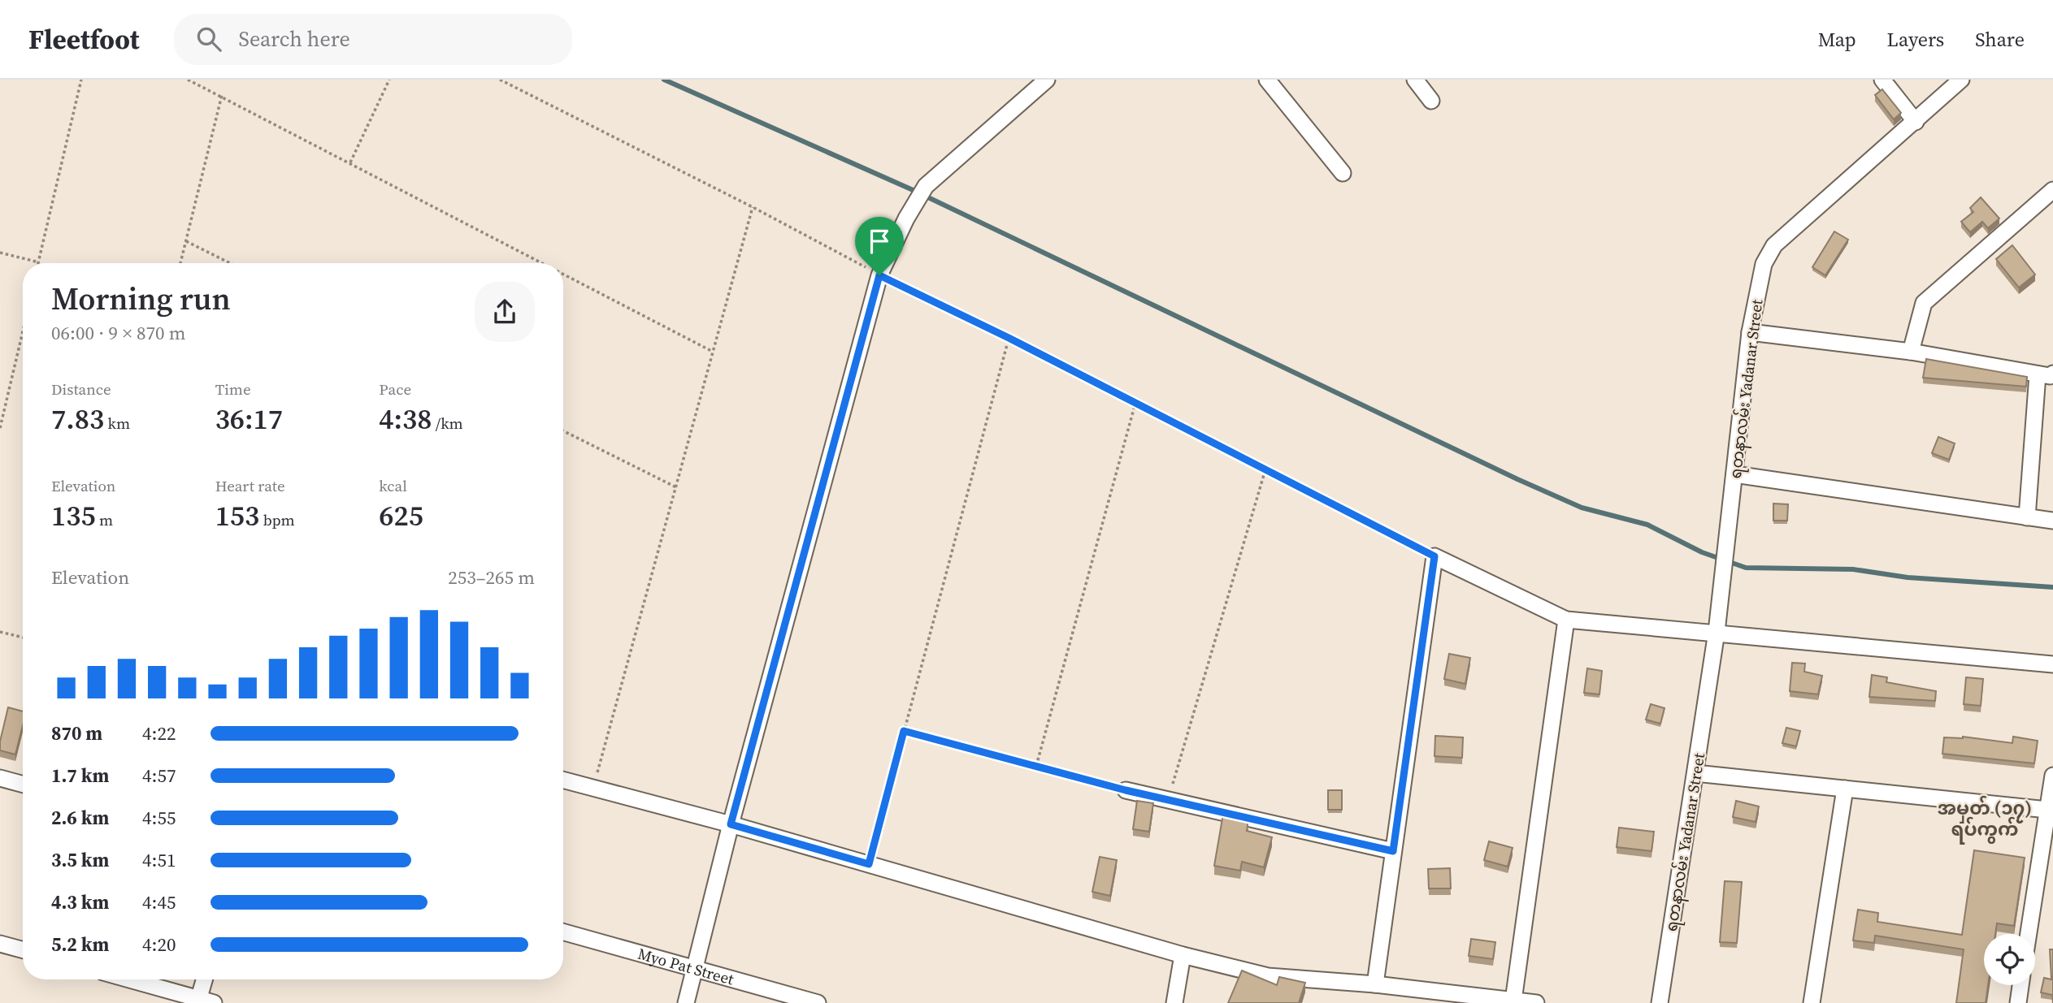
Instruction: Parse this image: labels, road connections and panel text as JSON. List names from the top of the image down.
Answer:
{
  "streets": {
    "street": ["ရတနာလမ်း Yadanar Street", "Myo Pat Street"]
  },
  "districts": ["အမှတ် (၁၇) ရပ်ကွက်"],
  "page": {
    "header": "Fleetfoot",
    "search": "Search here",
    "nav": ["Map", "Layers", "Share"],
    "heading": ["Morning run", "06:00 · 9 × 870 m"],
    "stats": [
      ["Distance", "7.83 km"],
      ["Time", "36:17"],
      ["Pace", "4:38 /km"],
      ["Elevation", "135 m"],
      ["Heart rate", "153 bpm"],
      ["kcal", "625"]
    ],
    "chart": ["Elevation", "253–265 m"],
    "list": [
      {
        "name": "870 m",
        "note": "4:22"
      },
      {
        "name": "1.7 km",
        "note": "4:57"
      },
      {
        "name": "2.6 km",
        "note": "4:55"
      },
      {
        "name": "3.5 km",
        "note": "4:51"
      },
      {
        "name": "4.3 km",
        "note": "4:45"
      },
      {
        "name": "5.2 km",
        "note": "4:20"
      }
    ]
  }
}
